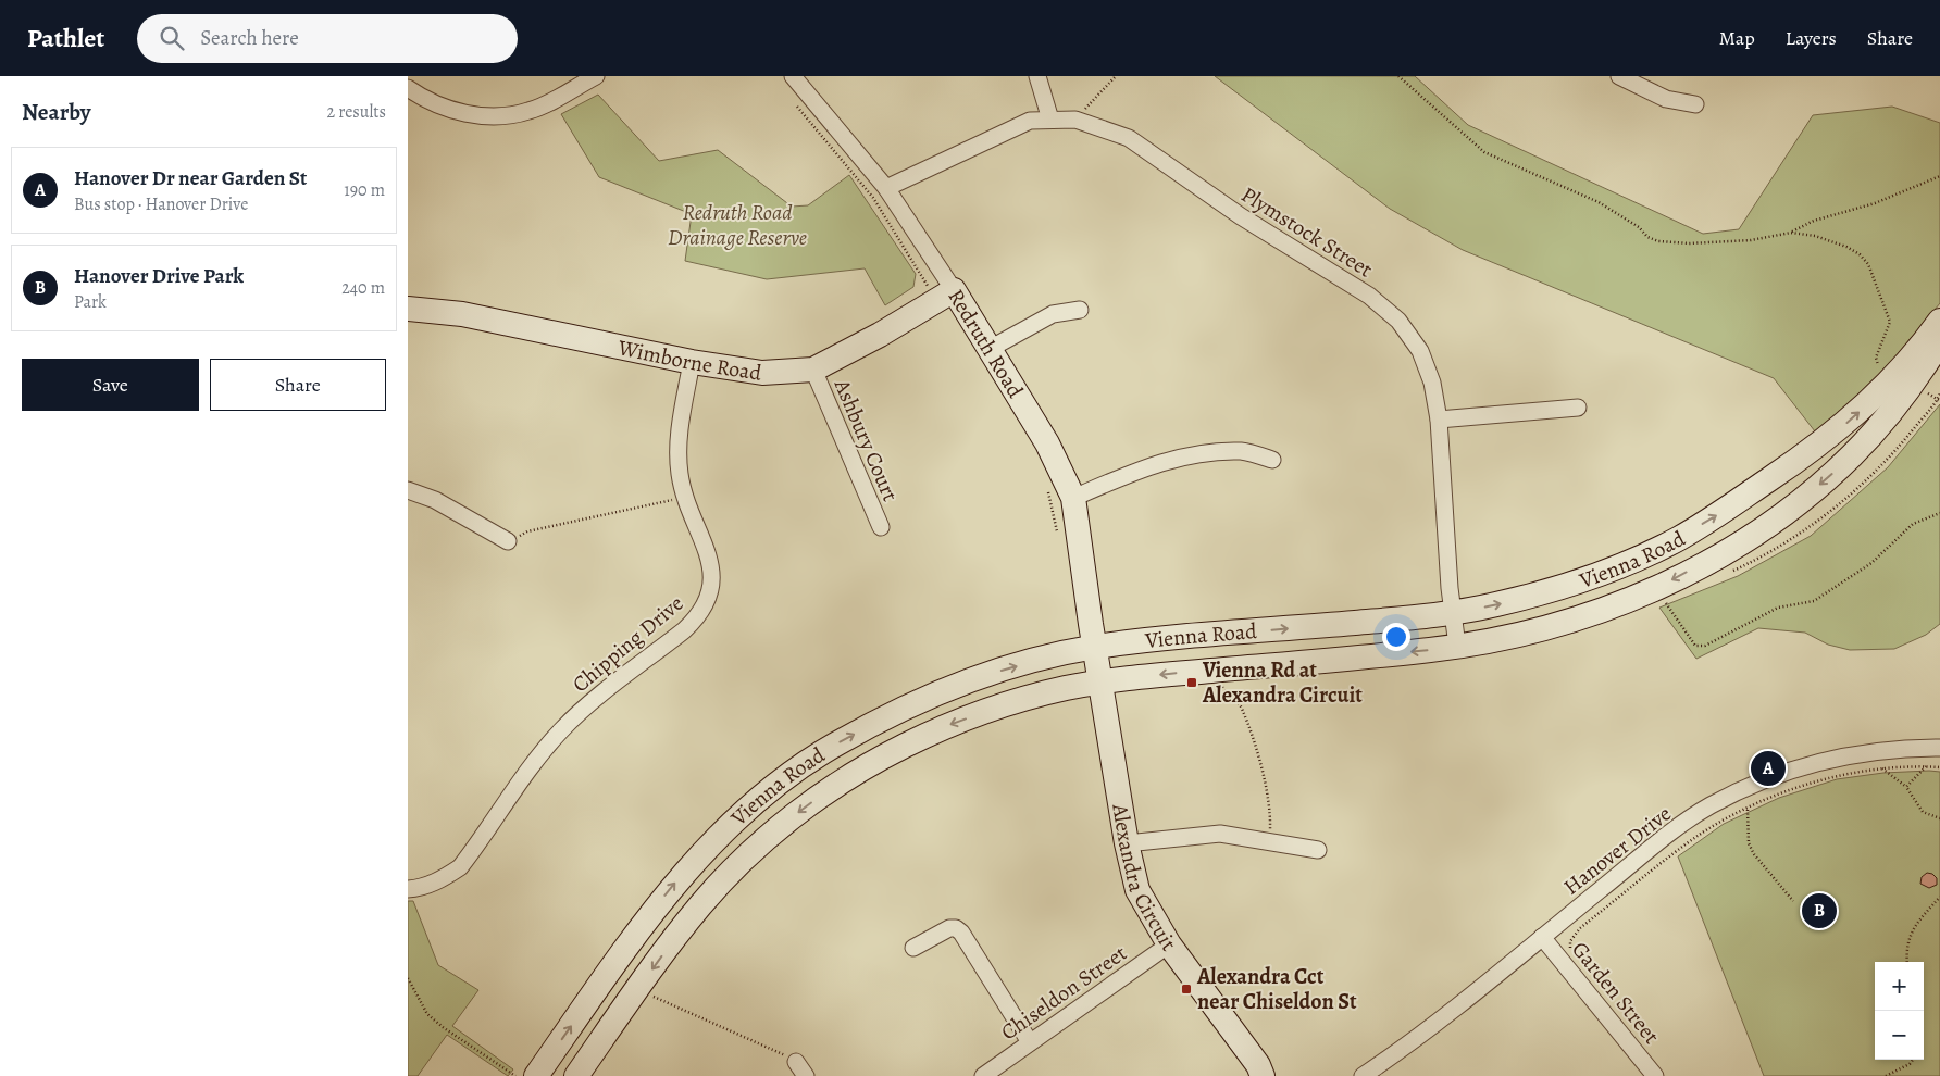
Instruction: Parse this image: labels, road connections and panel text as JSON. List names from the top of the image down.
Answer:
{
  "streets": {
    "main road": [
      "Redruth Road",
      "Wimborne Road",
      "Vienna Road",
      "Alexandra Circuit"
    ],
    "street": [
      "Plymstock Street",
      "Ashbury Court",
      "Chipping Drive",
      "Hanover Drive",
      "Chiseldon Street",
      "Garden Street"
    ]
  },
  "crossings": [
    ["Plymstock Street", "Redruth Road"],
    ["Plymstock Street", "Vienna Road"],
    ["Redruth Road", "Wimborne Road"],
    ["Redruth Road", "Vienna Road"],
    ["Redruth Road", "Alexandra Circuit"],
    ["Wimborne Road", "Ashbury Court"],
    ["Wimborne Road", "Chipping Drive"],
    ["Vienna Road", "Alexandra Circuit"],
    ["Hanover Drive", "Garden Street"],
    ["Alexandra Circuit", "Chiseldon Street"]
  ],
  "parks": ["Redruth Road Drainage Reserve"],
  "places": {
    "transit": ["Vienna Rd at Alexandra Circuit", "Alexandra Cct near Chiseldon St"]
  },
  "page": {
    "header": "Pathlet",
    "search": "Search here",
    "nav": ["Map", "Layers", "Share"],
    "heading": ["Nearby", "2 results"],
    "list": [
      {
        "mark": "A",
        "name": "Hanover Dr near Garden St",
        "note": "Bus stop · Hanover Drive",
        "value": "190 m"
      },
      {
        "mark": "B",
        "name": "Hanover Drive Park",
        "note": "Park",
        "value": "240 m"
      }
    ],
    "buttons": ["Save", "Share"],
    "pins": ["A", "B"],
    "map_buttons": ["+", "−"]
  }
}
